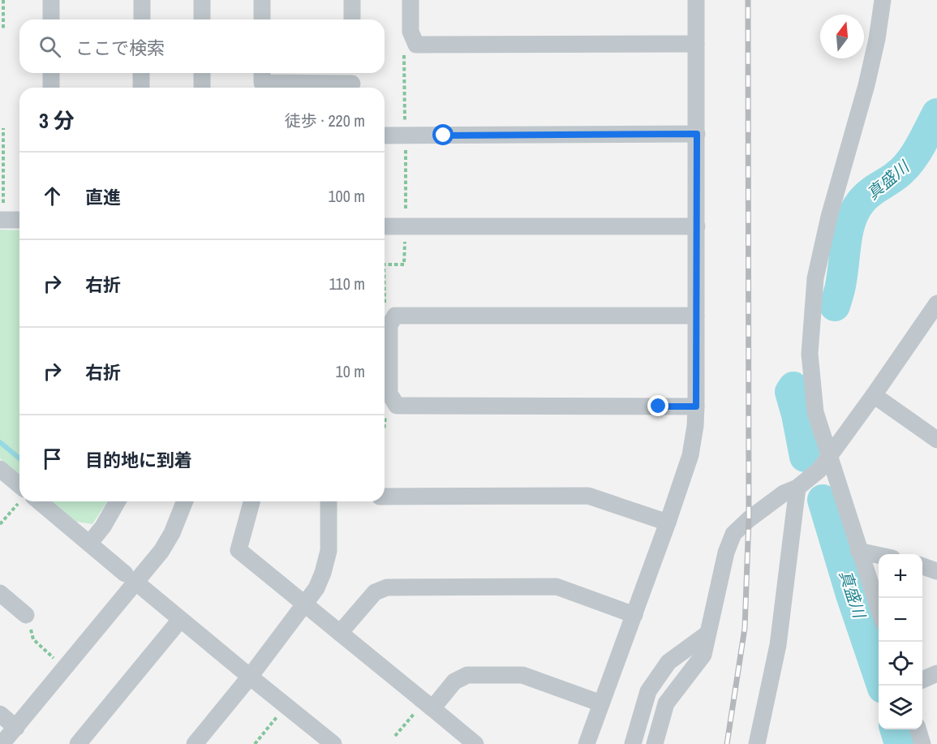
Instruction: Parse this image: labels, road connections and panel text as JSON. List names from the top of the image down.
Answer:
{
  "water": ["真盛川"],
  "north": "top",
  "page": {
    "search": "ここで検索",
    "heading": ["3 分", "徒歩 · 220 m"],
    "list": [
      ["直進", "100 m"],
      ["右折", "110 m"],
      ["右折", "10 m"],
      "目的地に到着"
    ],
    "map_buttons": ["+", "−"]
  }
}
